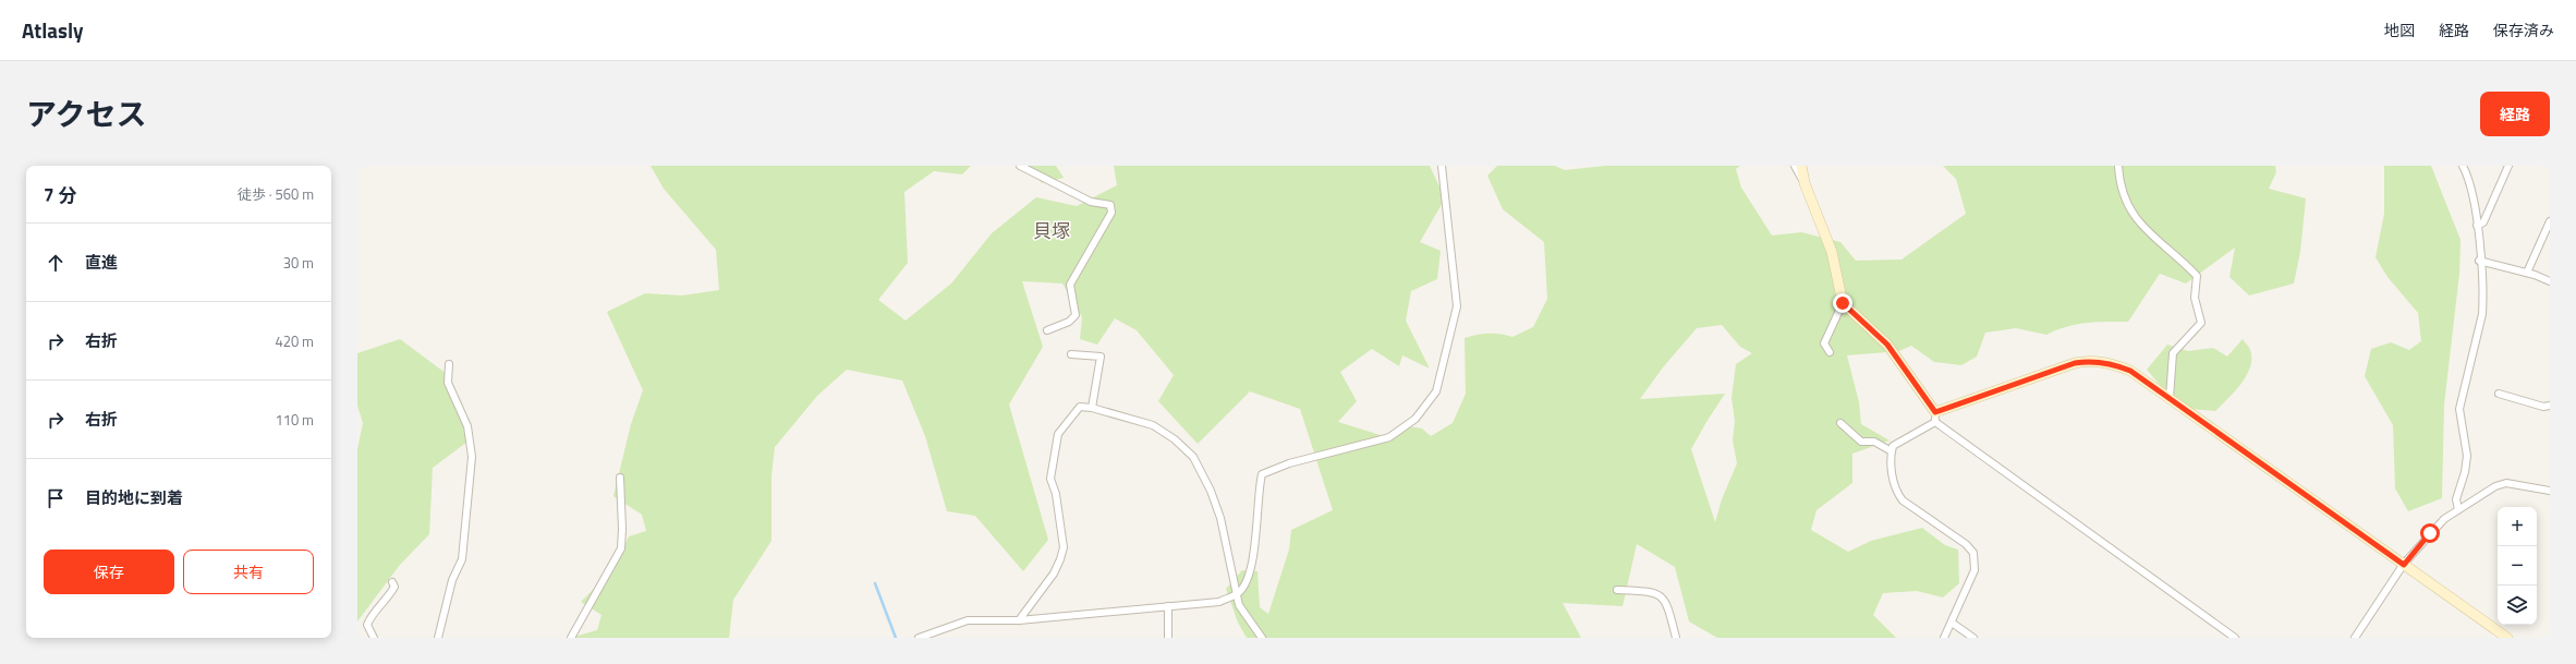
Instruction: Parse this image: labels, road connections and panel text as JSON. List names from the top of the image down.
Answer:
{
  "districts": ["貝塚"],
  "page": {
    "header": "Atlasly",
    "nav": ["地図", "経路", "保存済み"],
    "title": "アクセス",
    "buttons": [
      "経路",
      ["保存", "共有"]
    ],
    "heading": ["7 分", "徒歩 · 560 m"],
    "list": [
      ["直進", "30 m"],
      ["右折", "420 m"],
      ["右折", "110 m"],
      "目的地に到着"
    ],
    "map_buttons": ["+", "−"]
  }
}
